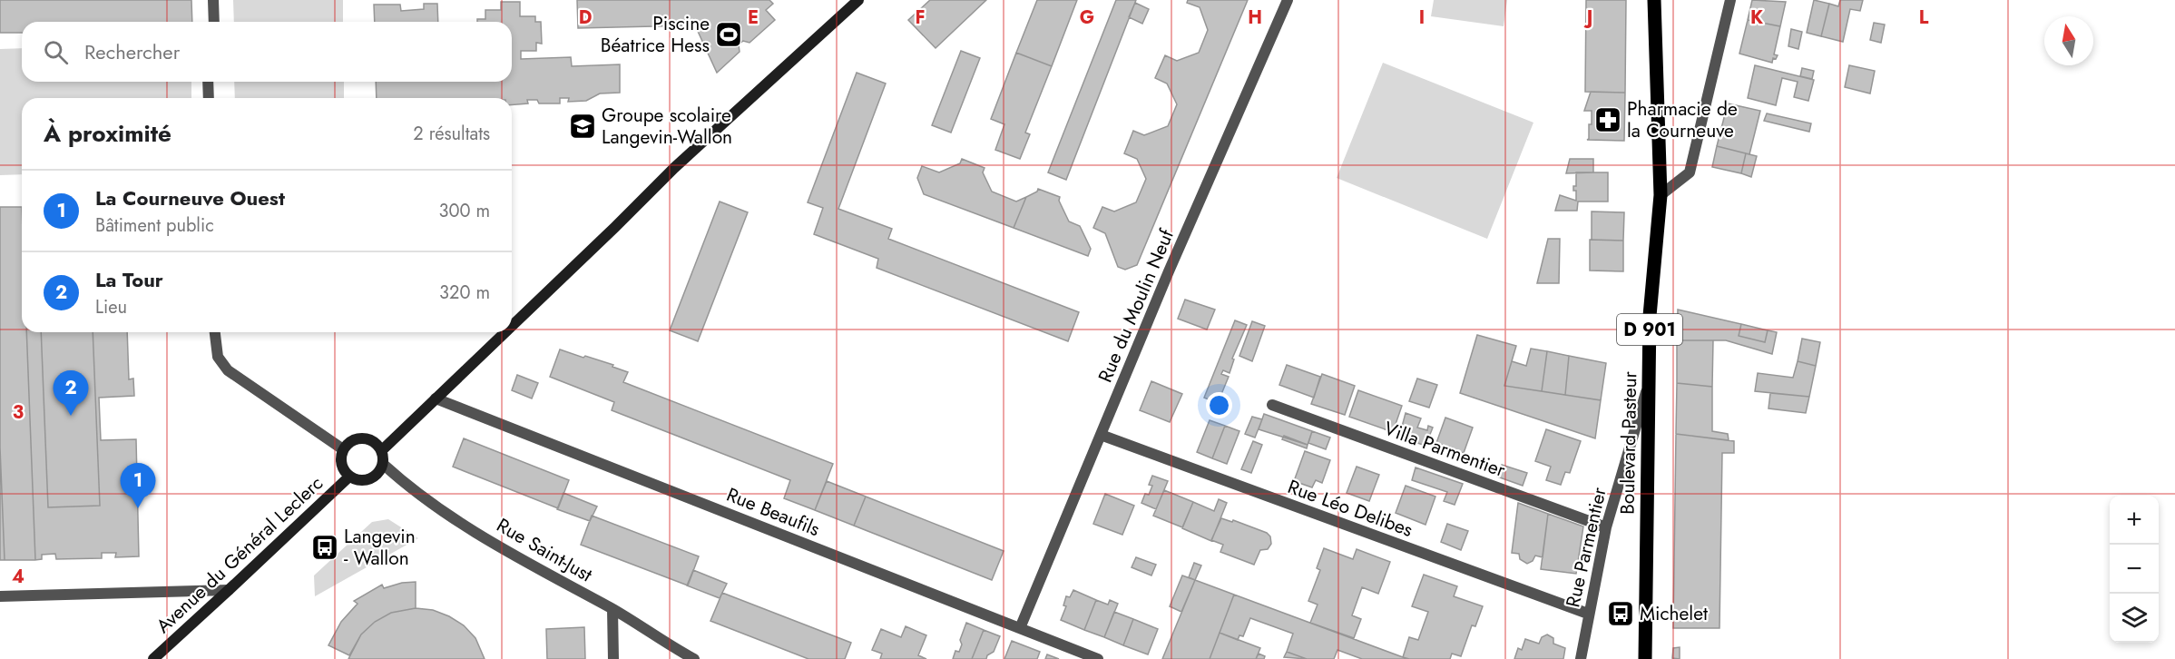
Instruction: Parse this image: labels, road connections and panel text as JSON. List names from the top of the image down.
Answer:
{
  "streets": {
    "main road": ["D 901", "Boulevard Pasteur", "Avenue du Général Leclerc"],
    "street": [
      "Rue du Moulin Neuf",
      "Villa Parmentier",
      "Rue Léo Delibes",
      "Rue Beaufils",
      "Rue Parmentier",
      "Rue Saint-Just"
    ]
  },
  "crossings": [
    ["Rue du Moulin Neuf", "Rue Léo Delibes"],
    ["Rue du Moulin Neuf", "Rue Beaufils"],
    ["Boulevard Pasteur", "Rue Parmentier"],
    ["Villa Parmentier", "Rue Parmentier"],
    ["Rue Léo Delibes", "Rue Parmentier"],
    ["Rue Saint-Just", "Avenue du Général Leclerc"]
  ],
  "places": {
    "sports": ["Piscine Béatrice Hess"],
    "pharmacy": ["Pharmacie de la Courneuve"],
    "school or university": ["Groupe scolaire Langevin-Wallon"],
    "bus stop": ["Langevin - Wallon", "Michelet"]
  },
  "north": "top",
  "page": {
    "search": "Rechercher",
    "heading": ["À proximité", "2 résultats"],
    "list": [
      {
        "mark": "1",
        "name": "La Courneuve Ouest",
        "note": "Bâtiment public",
        "value": "300 m"
      },
      {
        "mark": "2",
        "name": "La Tour",
        "note": "Lieu",
        "value": "320 m"
      }
    ],
    "pins": ["2", "1"],
    "map_buttons": ["+", "−"]
  },
  "grid": {
    "columns": [
      "D",
      "E",
      "F",
      "G",
      "H",
      "I",
      "J",
      "K",
      "L"
    ],
    "rows": ["3", "4"]
  }
}
